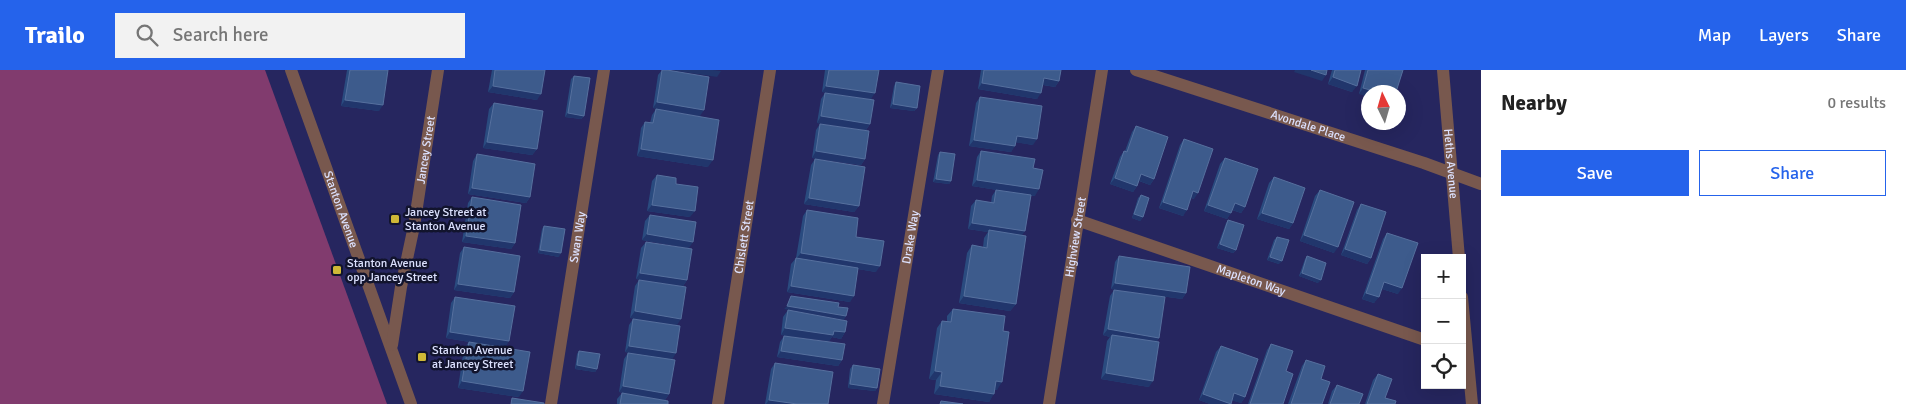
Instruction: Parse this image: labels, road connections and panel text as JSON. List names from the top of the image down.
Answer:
{
  "streets": {
    "street": [
      "Avondale Place",
      "Jancey Street",
      "Heths Avenue",
      "Stanton Avenue",
      "Swan Way",
      "Chislett Street",
      "Drake Way",
      "Highview Street",
      "Mapleton Way"
    ]
  },
  "crossings": [
    ["Avondale Place", "Heths Avenue"],
    ["Jancey Street", "Stanton Avenue"],
    ["Highview Street", "Mapleton Way"]
  ],
  "places": {
    "transit": ["Jancey Street at Stanton Avenue", "Stanton Avenue opp Jancey Street", "Stanton Avenue at Jancey Street"]
  },
  "north": "top",
  "page": {
    "header": "Trailo",
    "search": "Search here",
    "nav": ["Map", "Layers", "Share"],
    "heading": ["Nearby", "0 results"],
    "buttons": ["Save", "Share"],
    "map_buttons": ["+", "−"]
  }
}
